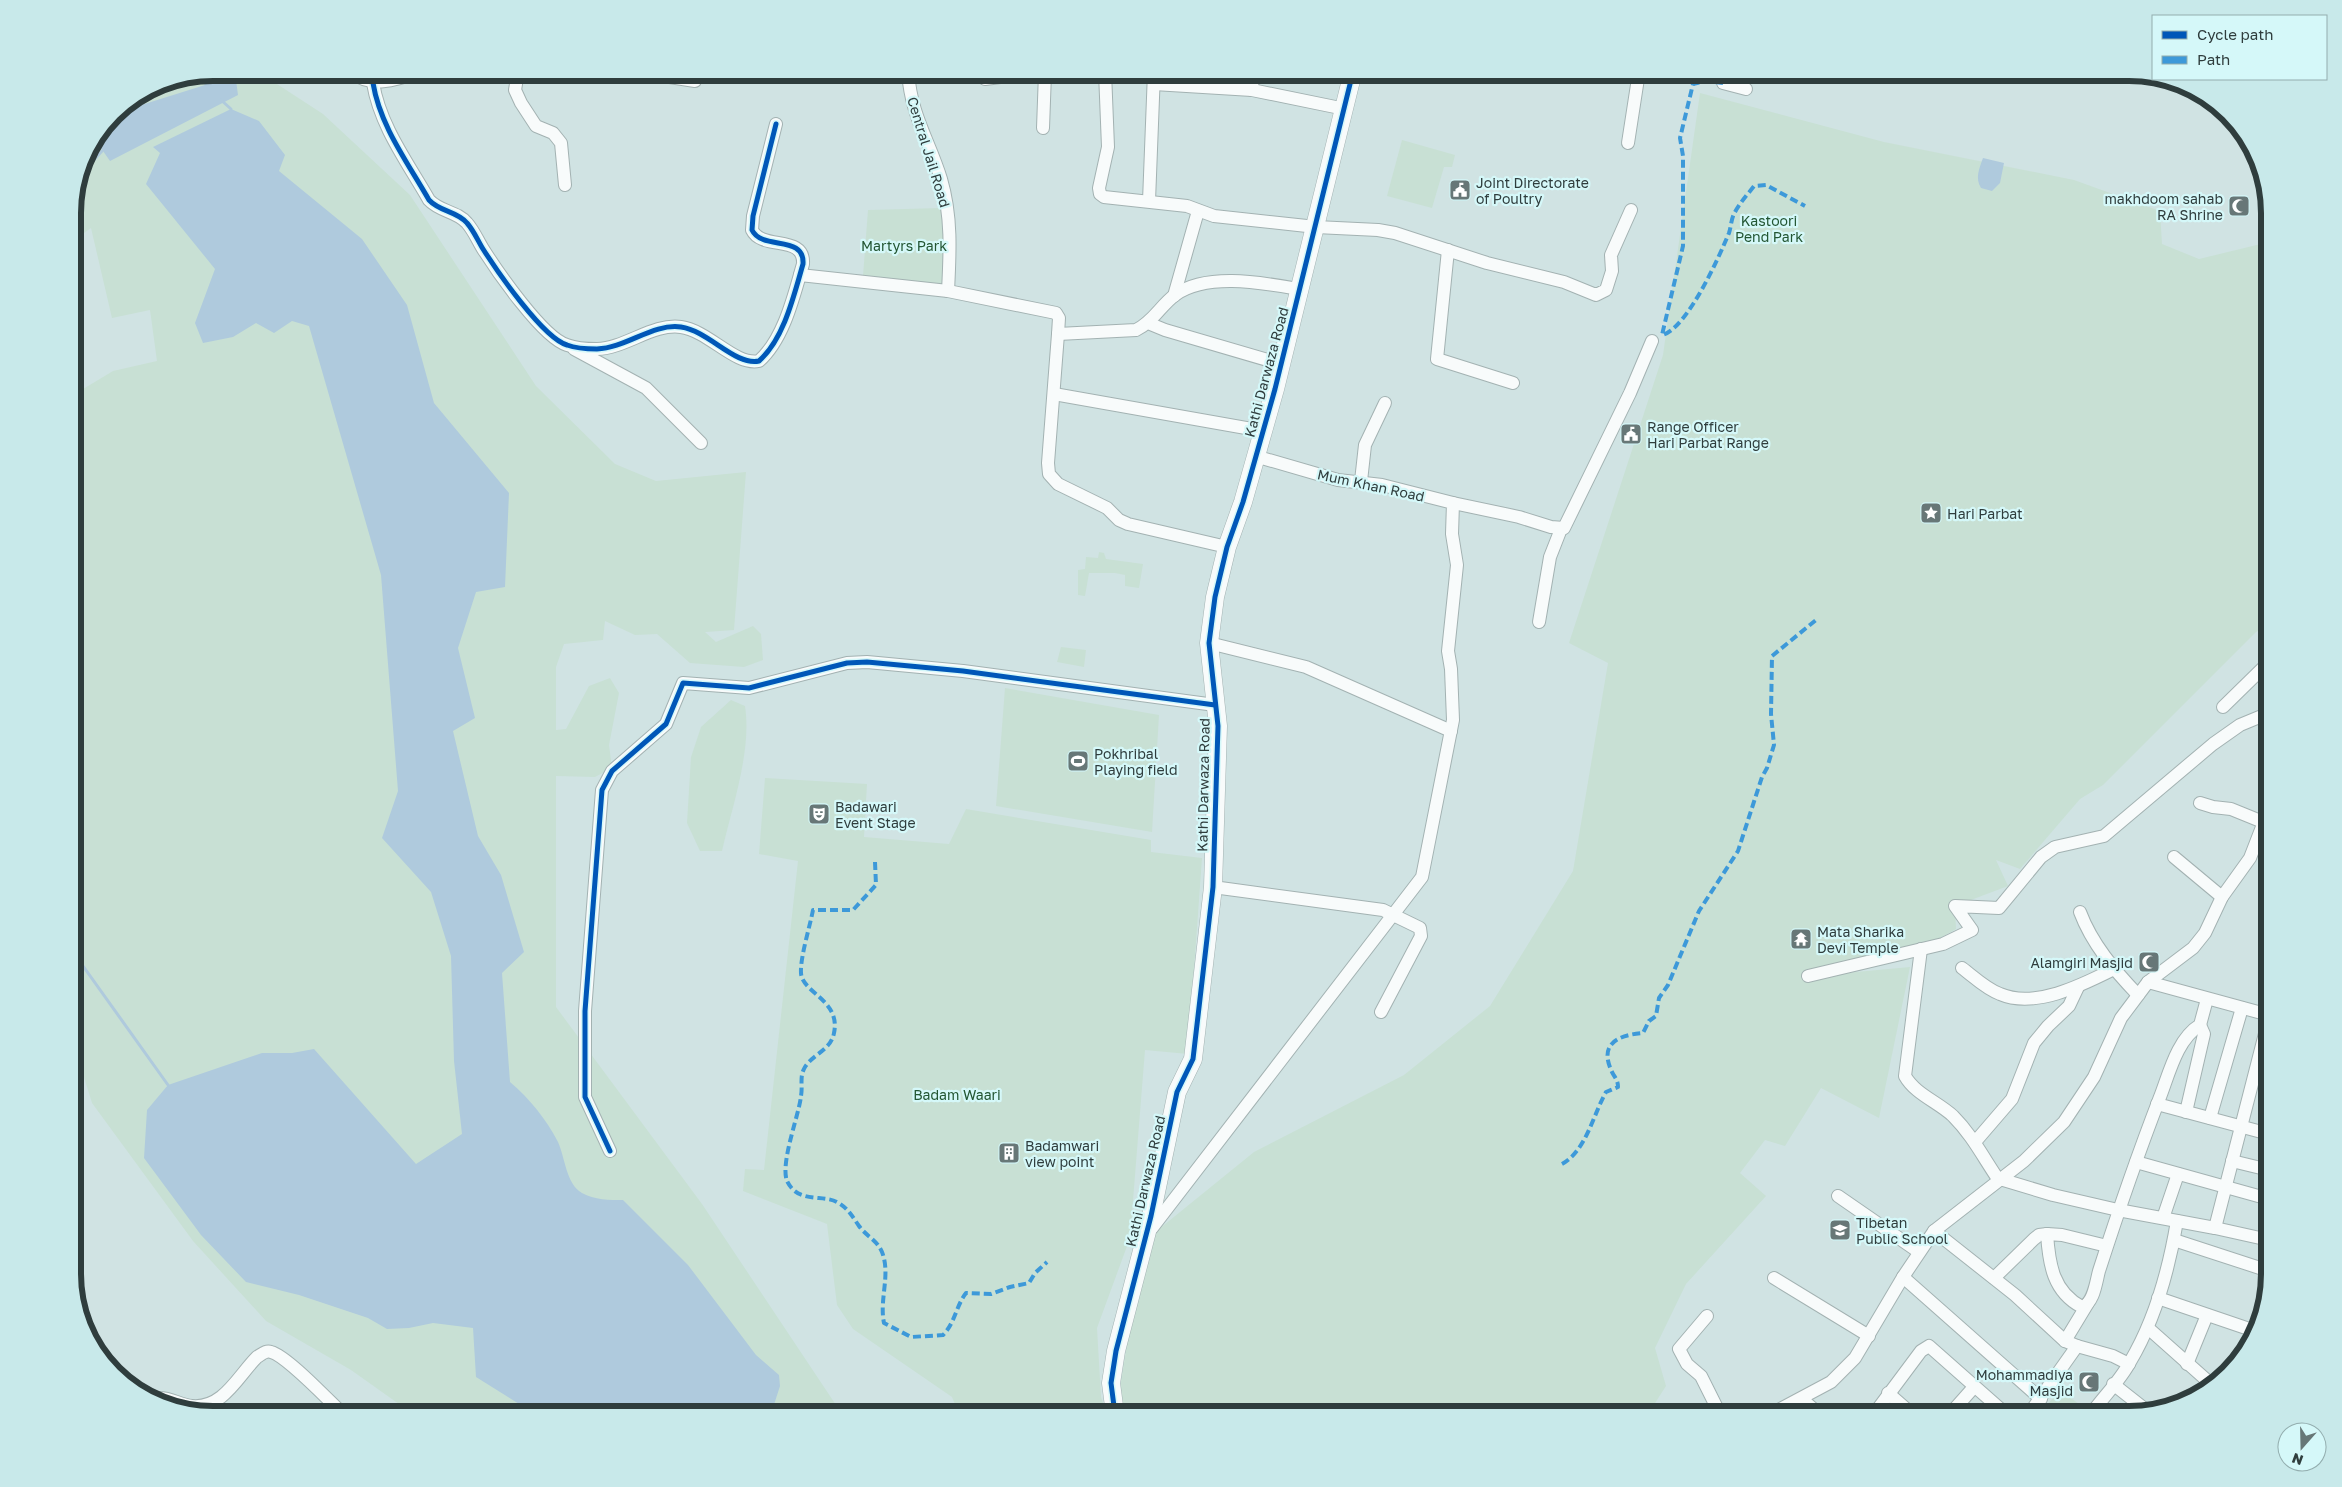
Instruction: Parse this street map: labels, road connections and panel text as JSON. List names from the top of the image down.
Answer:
{
  "streets": {
    "street": ["Central Jail Road", "Kathi Darwaza Road", "Mum Khan Road"]
  },
  "crossings": [
    ["Kathi Darwaza Road", "Mum Khan Road"]
  ],
  "parks": ["Kastoori Pend Park", "Martyrs Park", "Badam Waari"],
  "places": {
    "public building": ["Joint Directorate of Poultry", "Range Officer Hari Parbat Range"],
    "mosque": ["makhdoom sahab RA Shrine", "Alamgiri Masjid", "Mohammadiya Masjid"],
    "place": ["Hari Parbat"],
    "sports": ["Pokhribal Playing field"],
    "theatre": ["Badawari Event Stage"],
    "temple": ["Mata Sharika Devi Temple"],
    "building": ["Badamwari view point"],
    "school or university": ["Tibetan Public School"]
  },
  "legend": ["Cycle path", "Path"],
  "north": "bottom"
}
